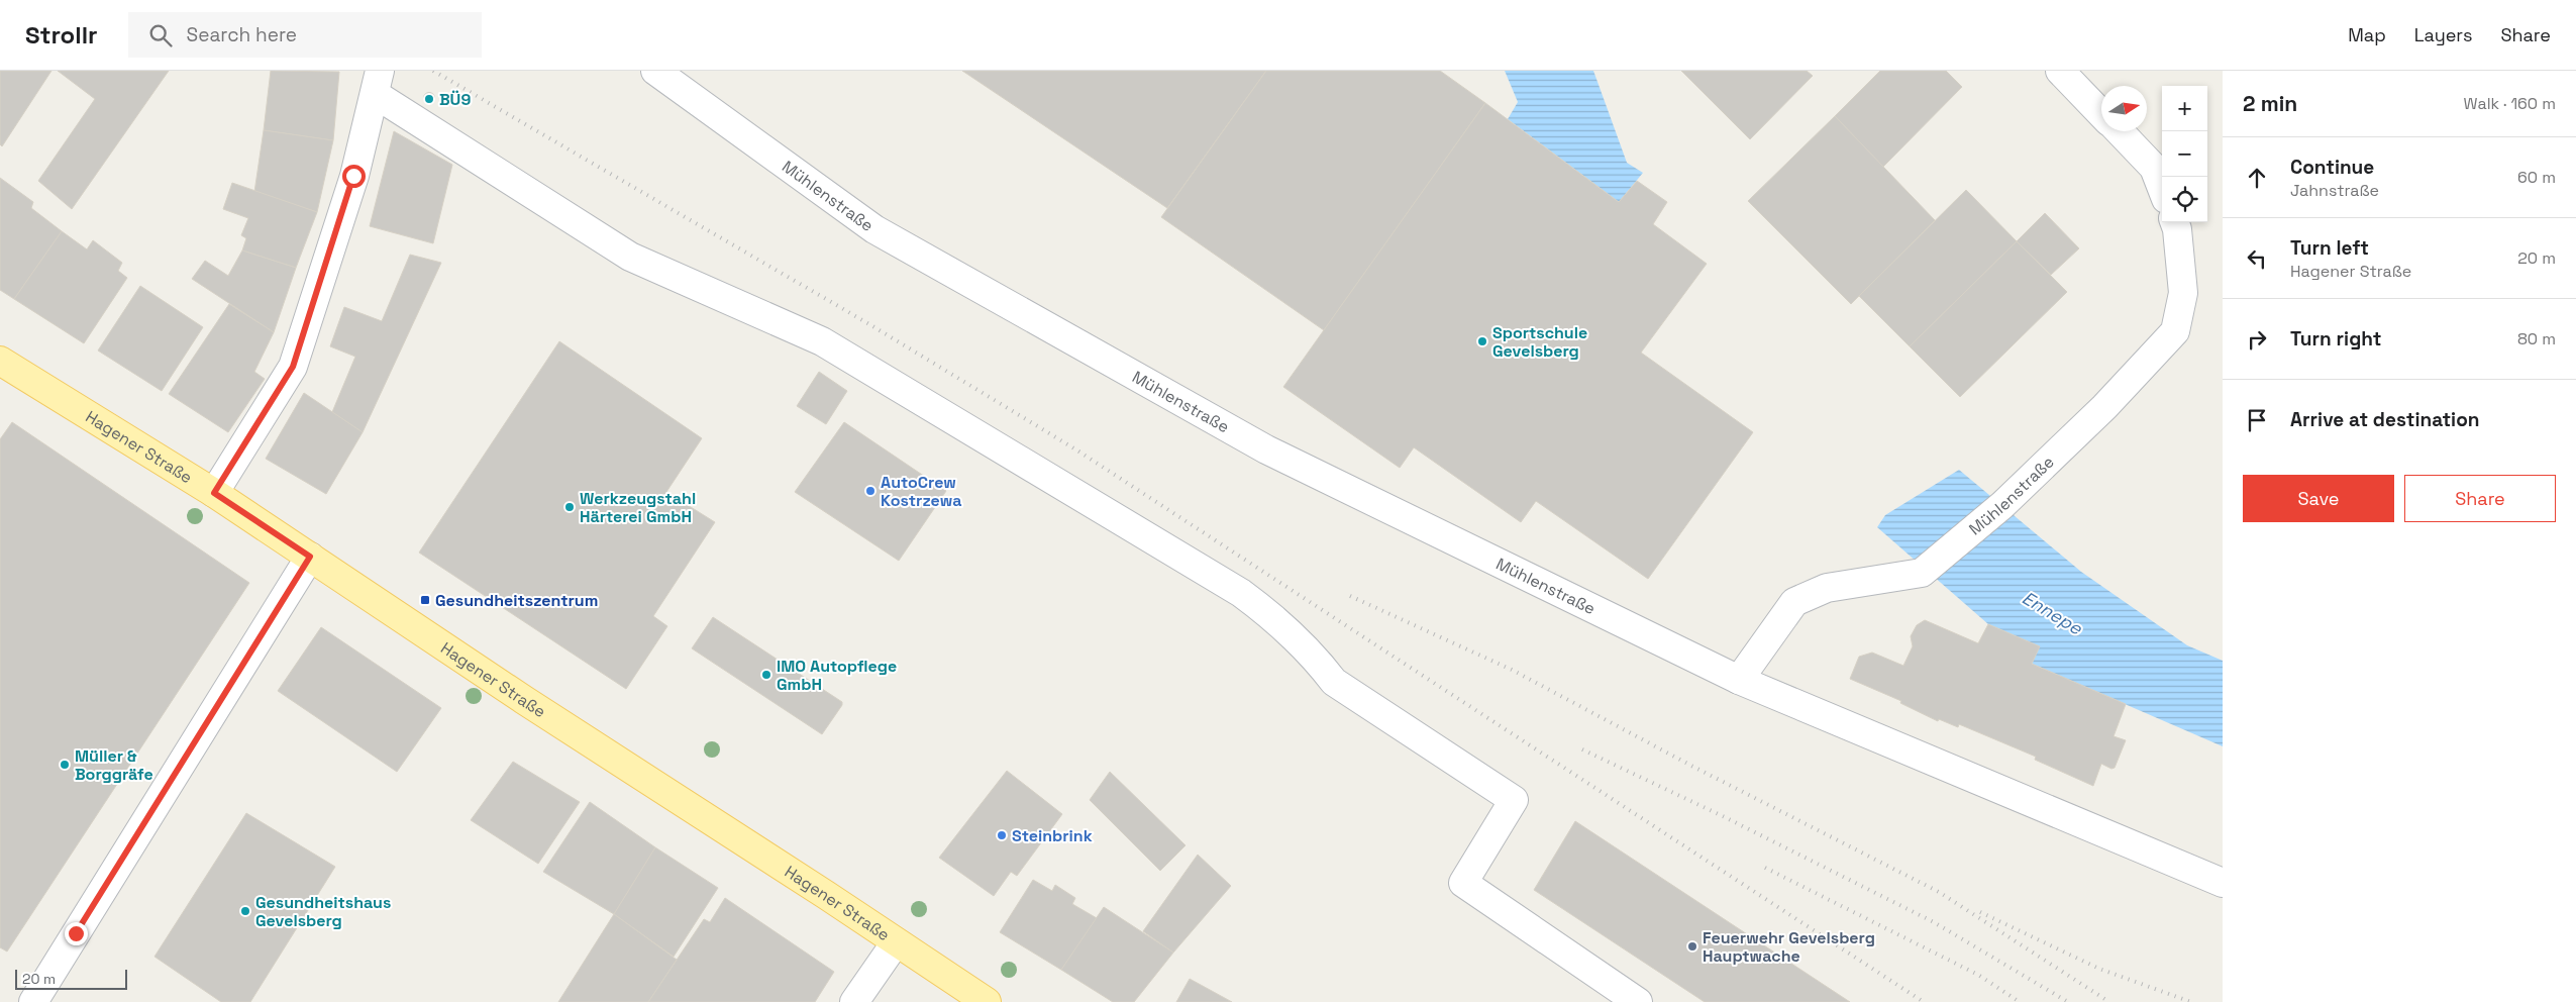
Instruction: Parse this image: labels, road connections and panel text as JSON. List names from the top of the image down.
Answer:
{
  "streets": {
    "main road": ["Hagener Straße"],
    "street": ["Mühlenstraße"]
  },
  "water": ["Ennepe"],
  "places": {
    "other": [
      "BÜ9",
      "Sportschule Gevelsberg",
      "AutoCrew Kostrzewa",
      "Werkzeugstahl Härterei GmbH",
      "IMO Autopflege GmbH",
      "Müller & Borggräfe",
      "Steinbrink",
      "Gesundheitshaus Gevelsberg",
      "Feuerwehr Gevelsberg Hauptwache"
    ],
    "transit": ["Gesundheitszentrum"]
  },
  "scale_bar": "20 m",
  "north": "right",
  "page": {
    "header": "Strollr",
    "search": "Search here",
    "nav": ["Map", "Layers", "Share"],
    "heading": ["2 min", "Walk · 160 m"],
    "map_buttons": ["+", "−"],
    "list": [
      ["Continue", "Jahnstraße", "60 m"],
      ["Turn left", "Hagener Straße", "20 m"],
      ["Turn right", "80 m"],
      "Arrive at destination"
    ],
    "buttons": ["Save", "Share"],
    "scale": "20 m"
  }
}
